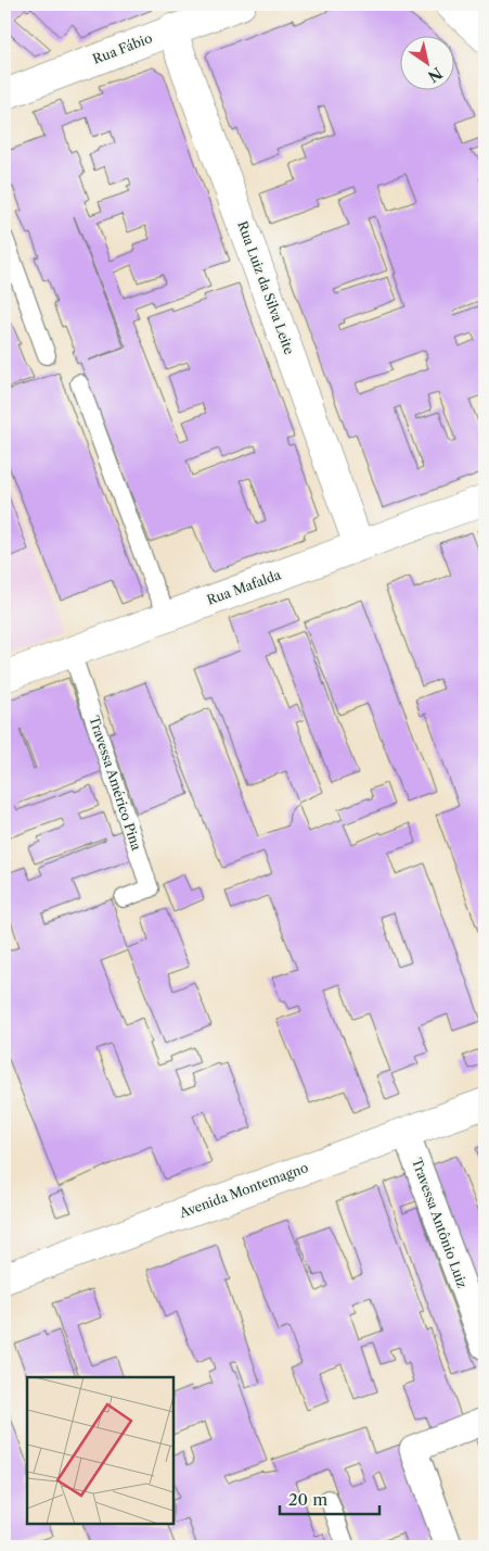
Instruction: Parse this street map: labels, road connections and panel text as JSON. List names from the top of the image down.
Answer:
{
  "streets": {
    "street": [
      "Rua Fábio",
      "Rua Luiz da Silva Leite",
      "Rua Mafalda",
      "Avenida Montemagno",
      "Travessa Antônio Luiz"
    ],
    "lane": ["Travessa Américo Pina"]
  },
  "crossings": [
    ["Rua Fábio", "Rua Luiz da Silva Leite"],
    ["Rua Luiz da Silva Leite", "Rua Mafalda"],
    ["Rua Mafalda", "Travessa Américo Pina"],
    ["Avenida Montemagno", "Travessa Antônio Luiz"]
  ],
  "scale_bar": "20 m",
  "north": "bottom right"
}
